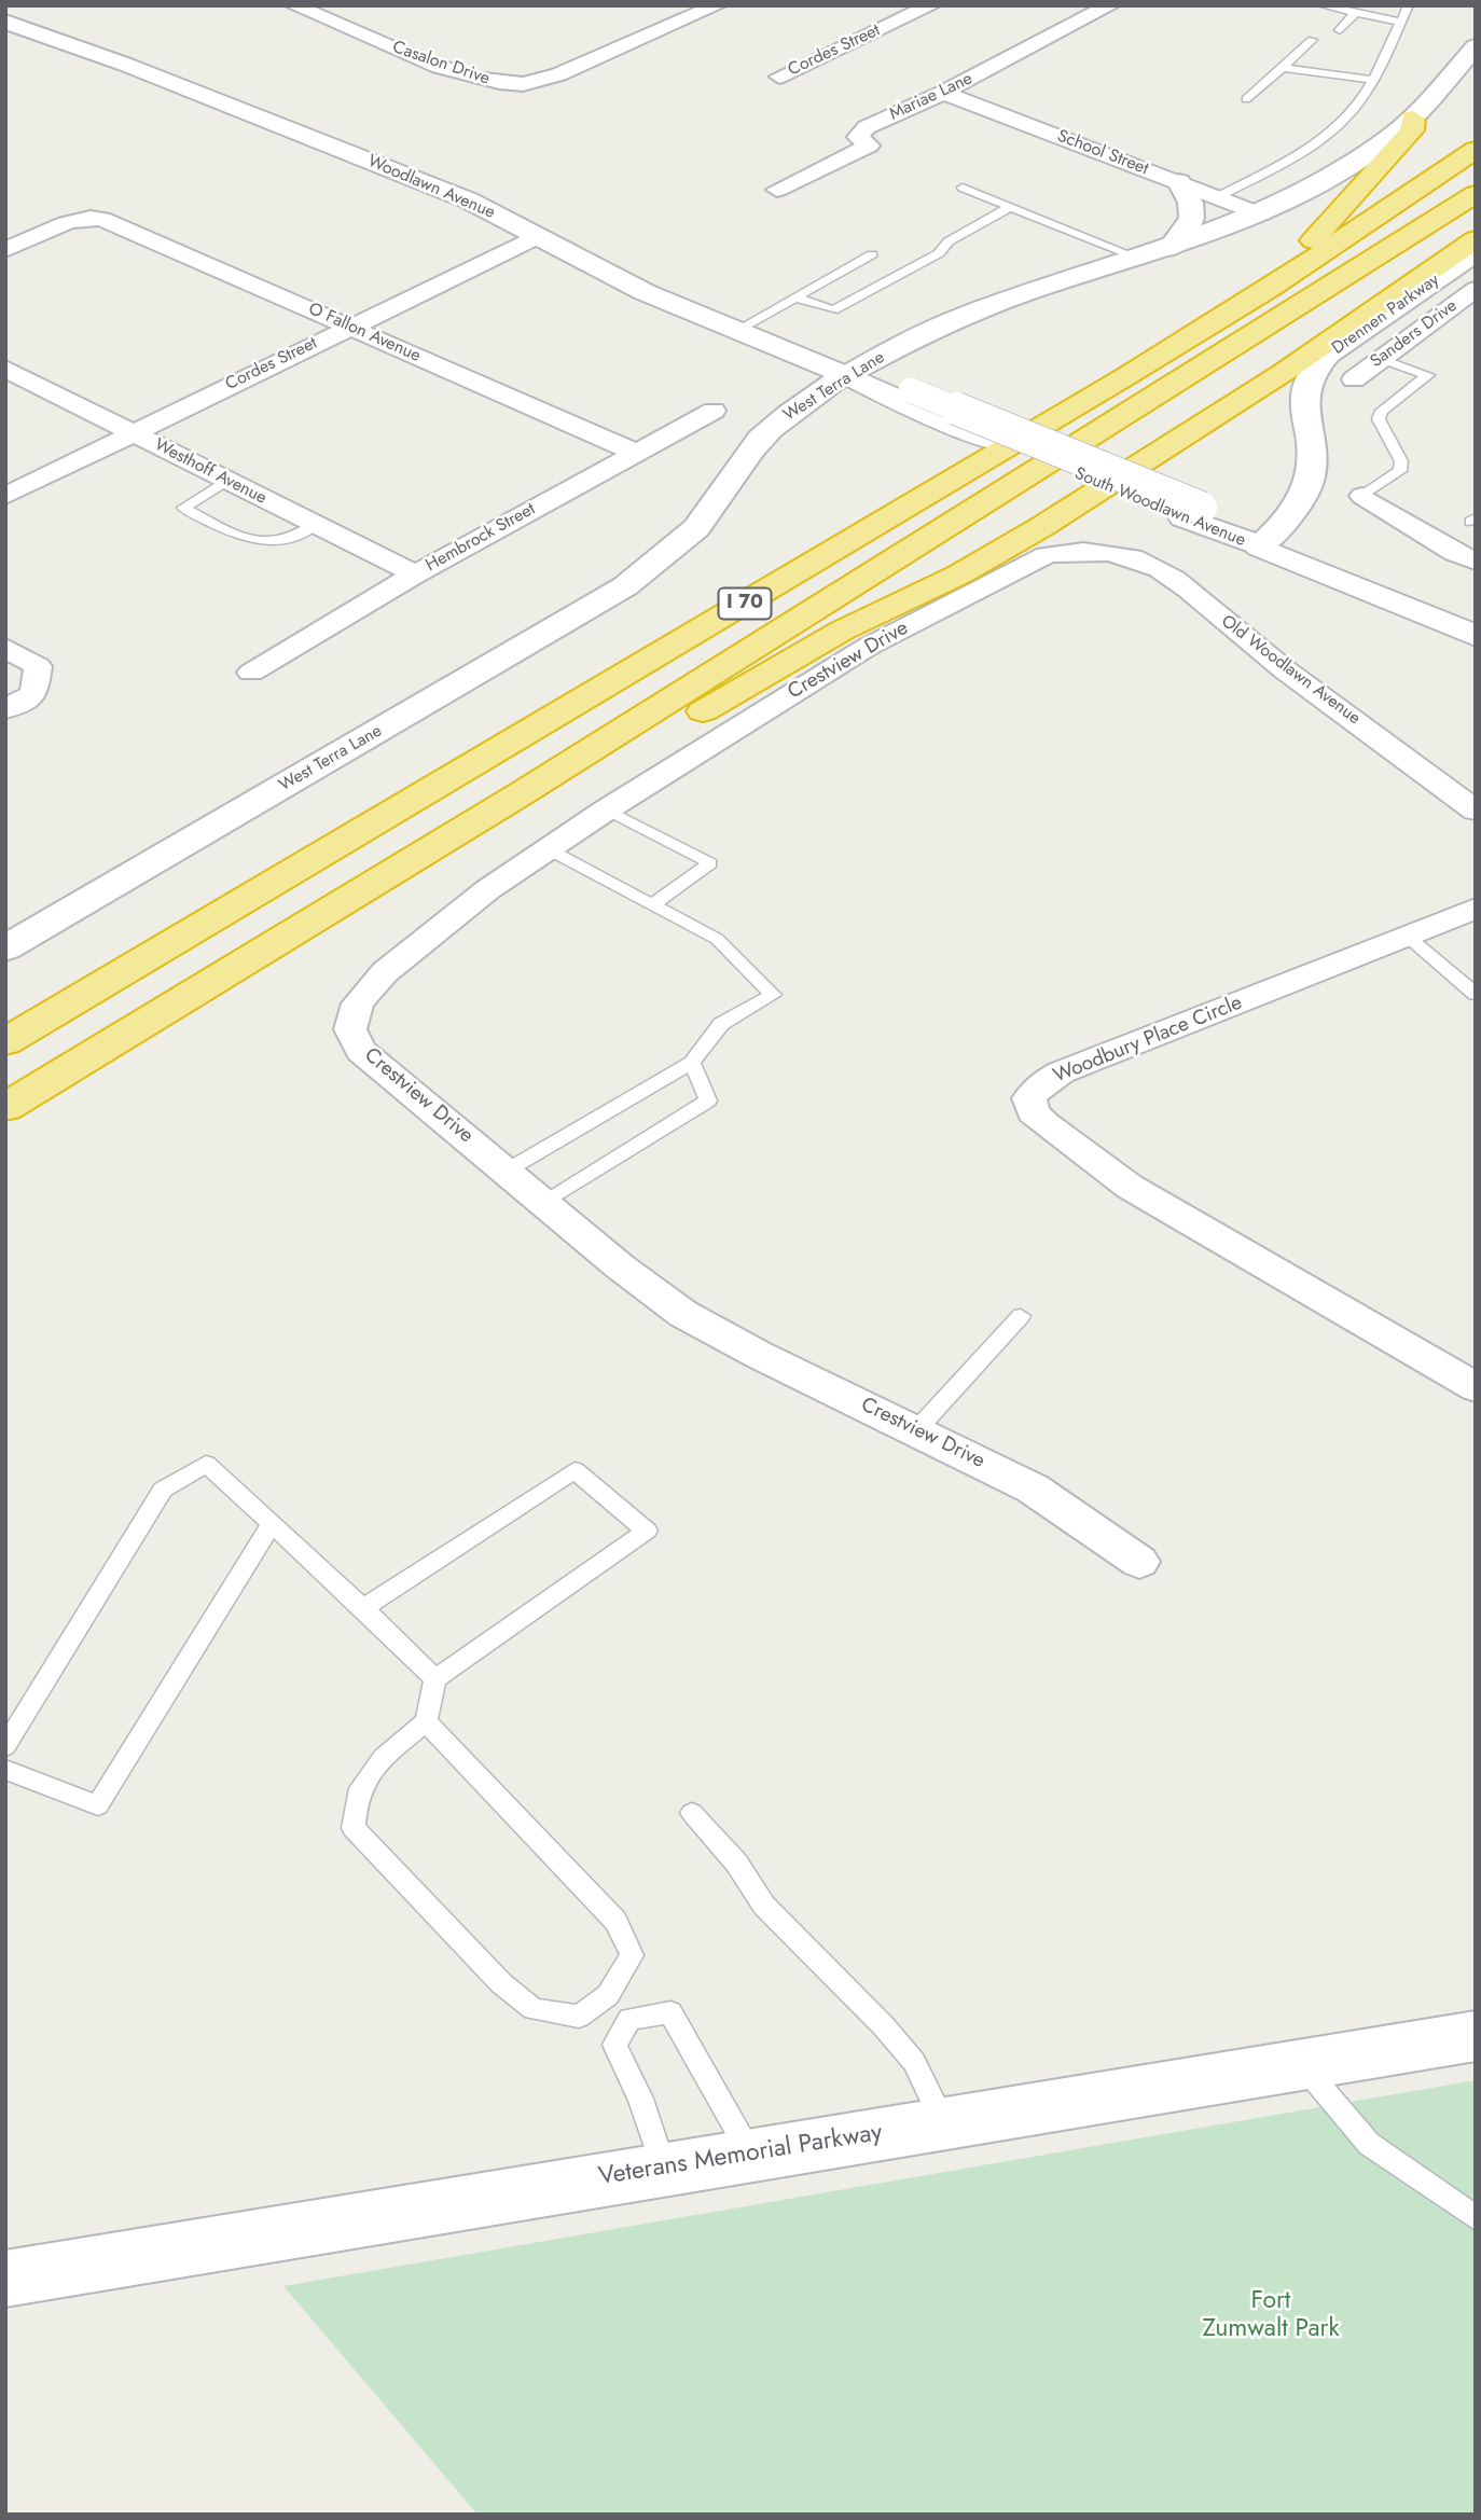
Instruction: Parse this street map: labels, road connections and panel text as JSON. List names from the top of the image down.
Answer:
{
  "streets": {
    "highway": ["I 70"],
    "street": [
      "Cordes Street",
      "Casalon Drive",
      "Mariae Lane",
      "School Street",
      "Woodlawn Avenue",
      "Drennen Parkway",
      "O Fallon Avenue",
      "Sanders Drive",
      "West Terra Lane",
      "Westhoff Avenue",
      "South Woodlawn Avenue",
      "Hembrock Street",
      "Crestview Drive",
      "Old Woodlawn Avenue",
      "Woodbury Place Circle",
      "Veterans Memorial Parkway"
    ]
  },
  "crossings": [
    ["Cordes Street", "Woodlawn Avenue"],
    ["Cordes Street", "O Fallon Avenue"],
    ["Cordes Street", "Westhoff Avenue"],
    ["Mariae Lane", "School Street"],
    ["School Street", "West Terra Lane"],
    ["Woodlawn Avenue", "West Terra Lane"],
    ["Woodlawn Avenue", "South Woodlawn Avenue"],
    ["O Fallon Avenue", "Hembrock Street"],
    ["West Terra Lane", "South Woodlawn Avenue"],
    ["Westhoff Avenue", "Hembrock Street"],
    ["Crestview Drive", "Old Woodlawn Avenue"]
  ],
  "parks": ["Fort Zumwalt Park"]
}
